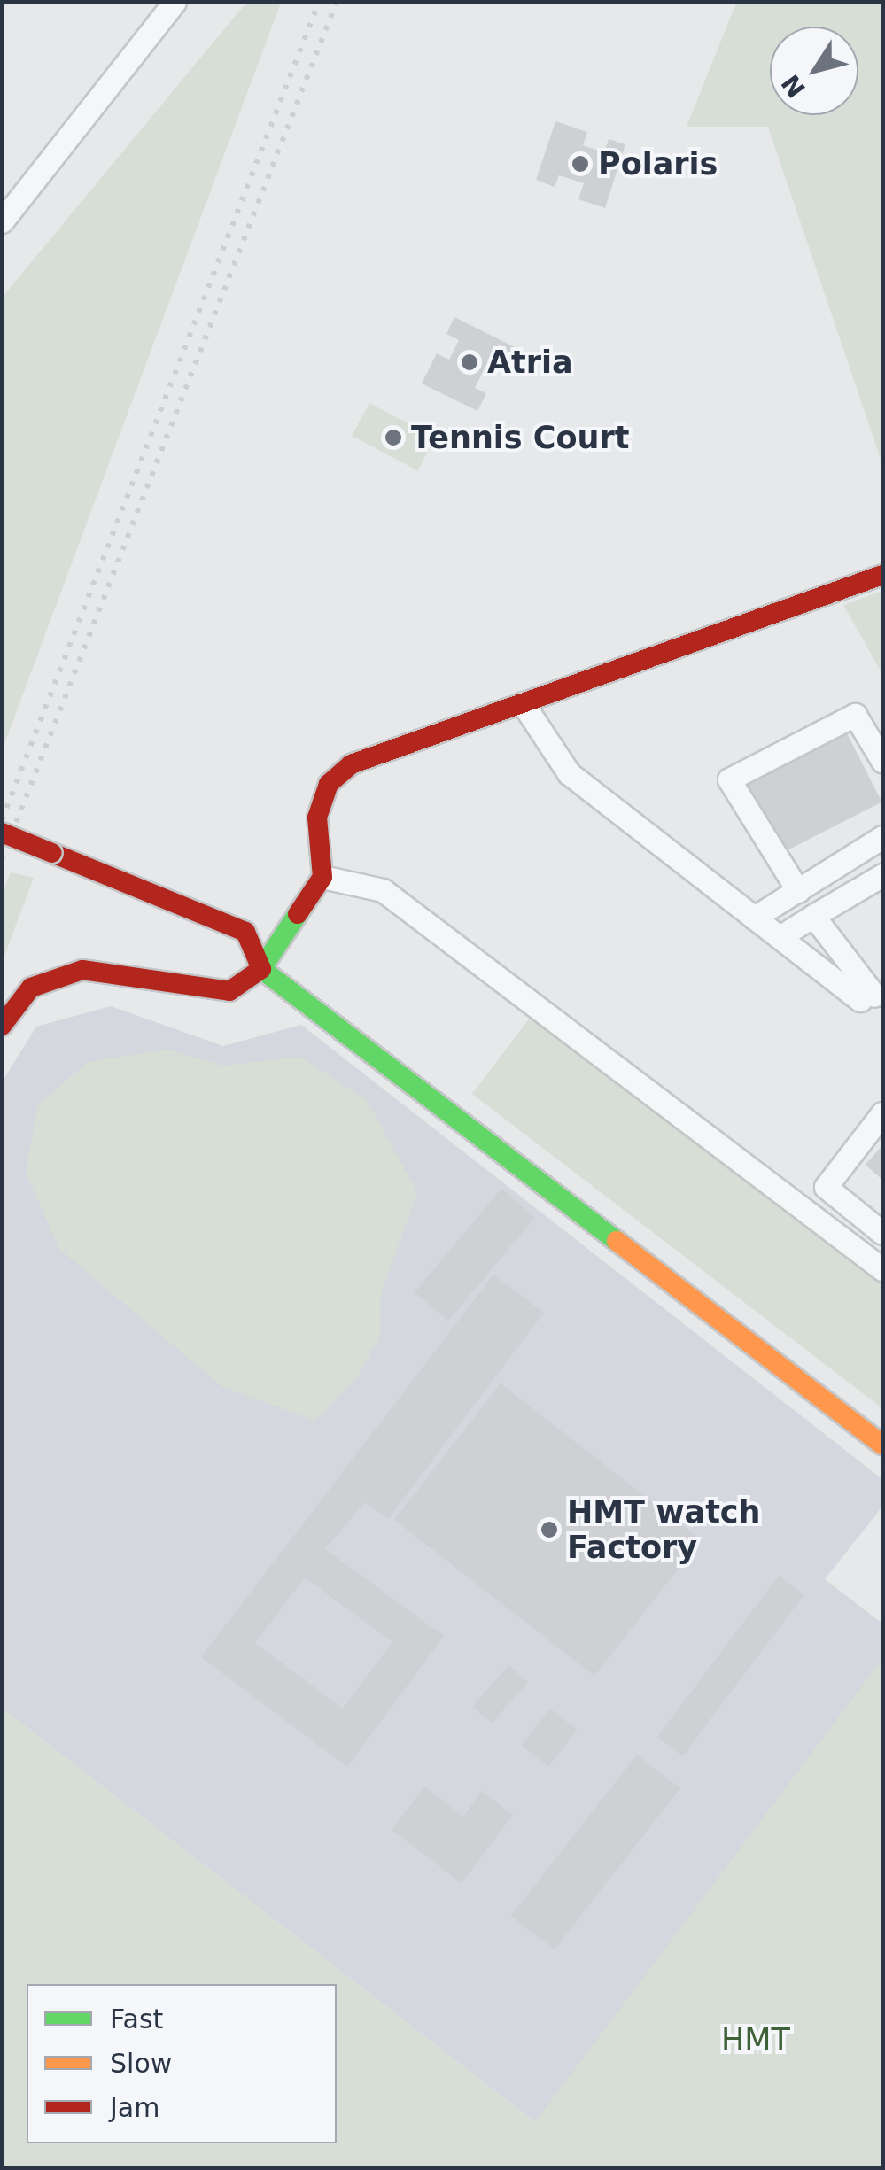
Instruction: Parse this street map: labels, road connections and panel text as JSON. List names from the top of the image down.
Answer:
{
  "parks": ["HMT"],
  "places": [
    "Polaris",
    "Atria",
    "Tennis Court",
    "HMT watch Factory"
  ],
  "legend": ["Fast", "Slow", "Jam"],
  "north": "bottom left"
}
